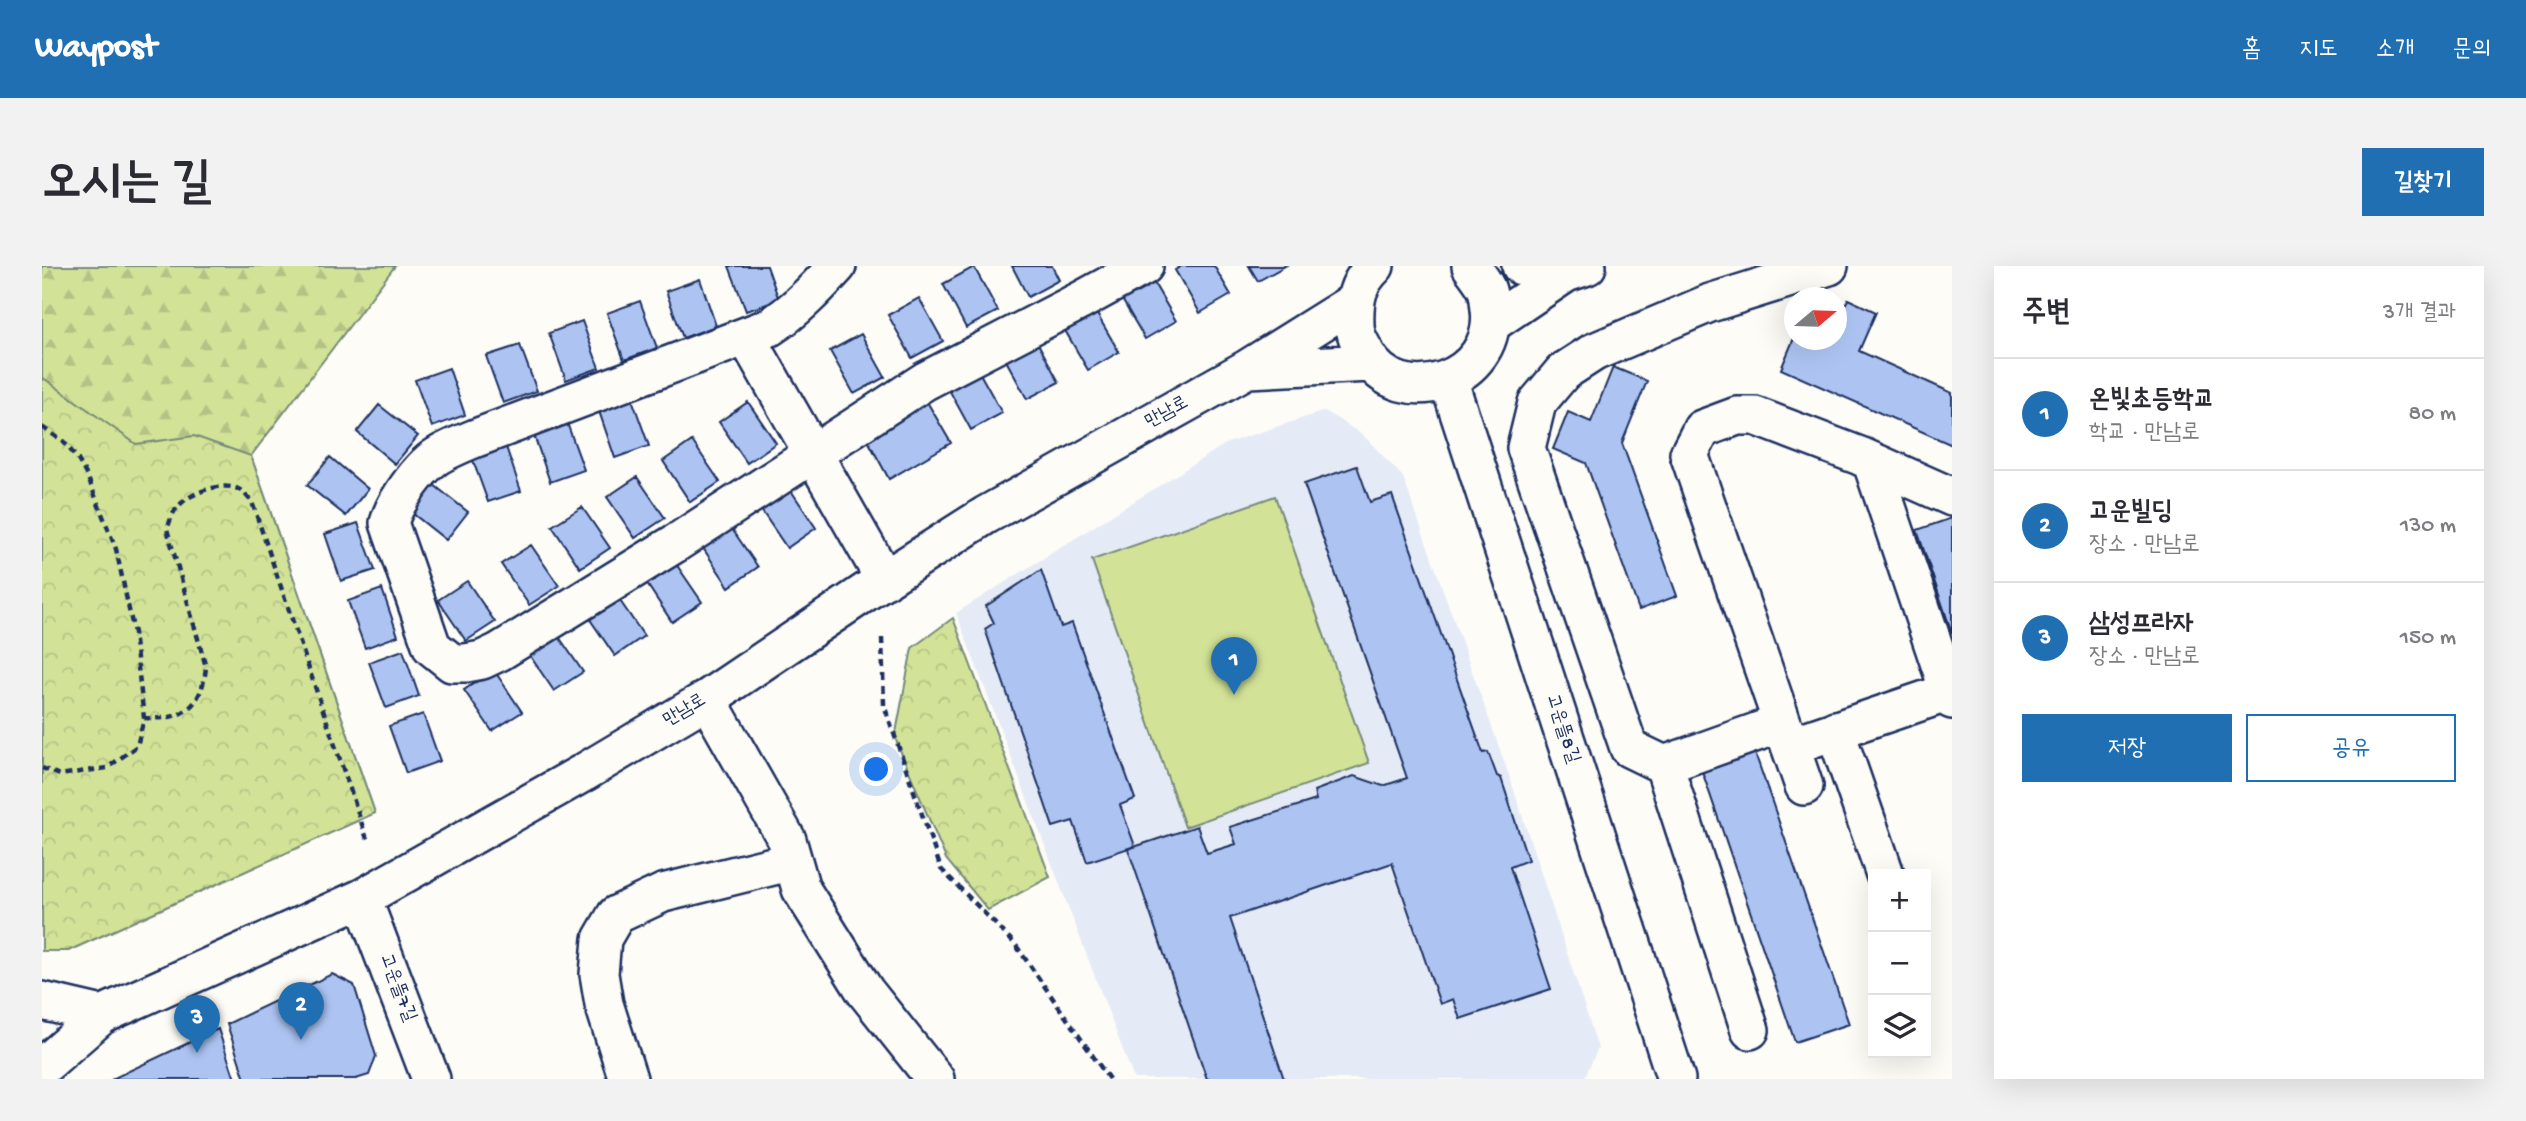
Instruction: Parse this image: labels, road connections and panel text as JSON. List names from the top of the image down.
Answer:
{
  "streets": {
    "street": ["만남로", "고운뜰8길", "고운뜰7길"]
  },
  "crossings": [
    ["만남로", "고운뜰7길"]
  ],
  "north": "right",
  "page": {
    "header": "Waypost",
    "nav": [
      "홈",
      "지도",
      "소개",
      "문의"
    ],
    "buttons": [
      "길찾기",
      ["저장", "공유"]
    ],
    "title": "오시는 길",
    "heading": ["주변", "3개 결과"],
    "list": [
      {
        "mark": "1",
        "name": "온빛초등학교",
        "note": "학교 · 만남로",
        "value": "80 m"
      },
      {
        "mark": "2",
        "name": "고운빌딩",
        "note": "장소 · 만남로",
        "value": "130 m"
      },
      {
        "mark": "3",
        "name": "삼성프라자",
        "note": "장소 · 만남로",
        "value": "150 m"
      }
    ],
    "pins": ["1", "2", "3"],
    "map_buttons": ["+", "−"]
  }
}
